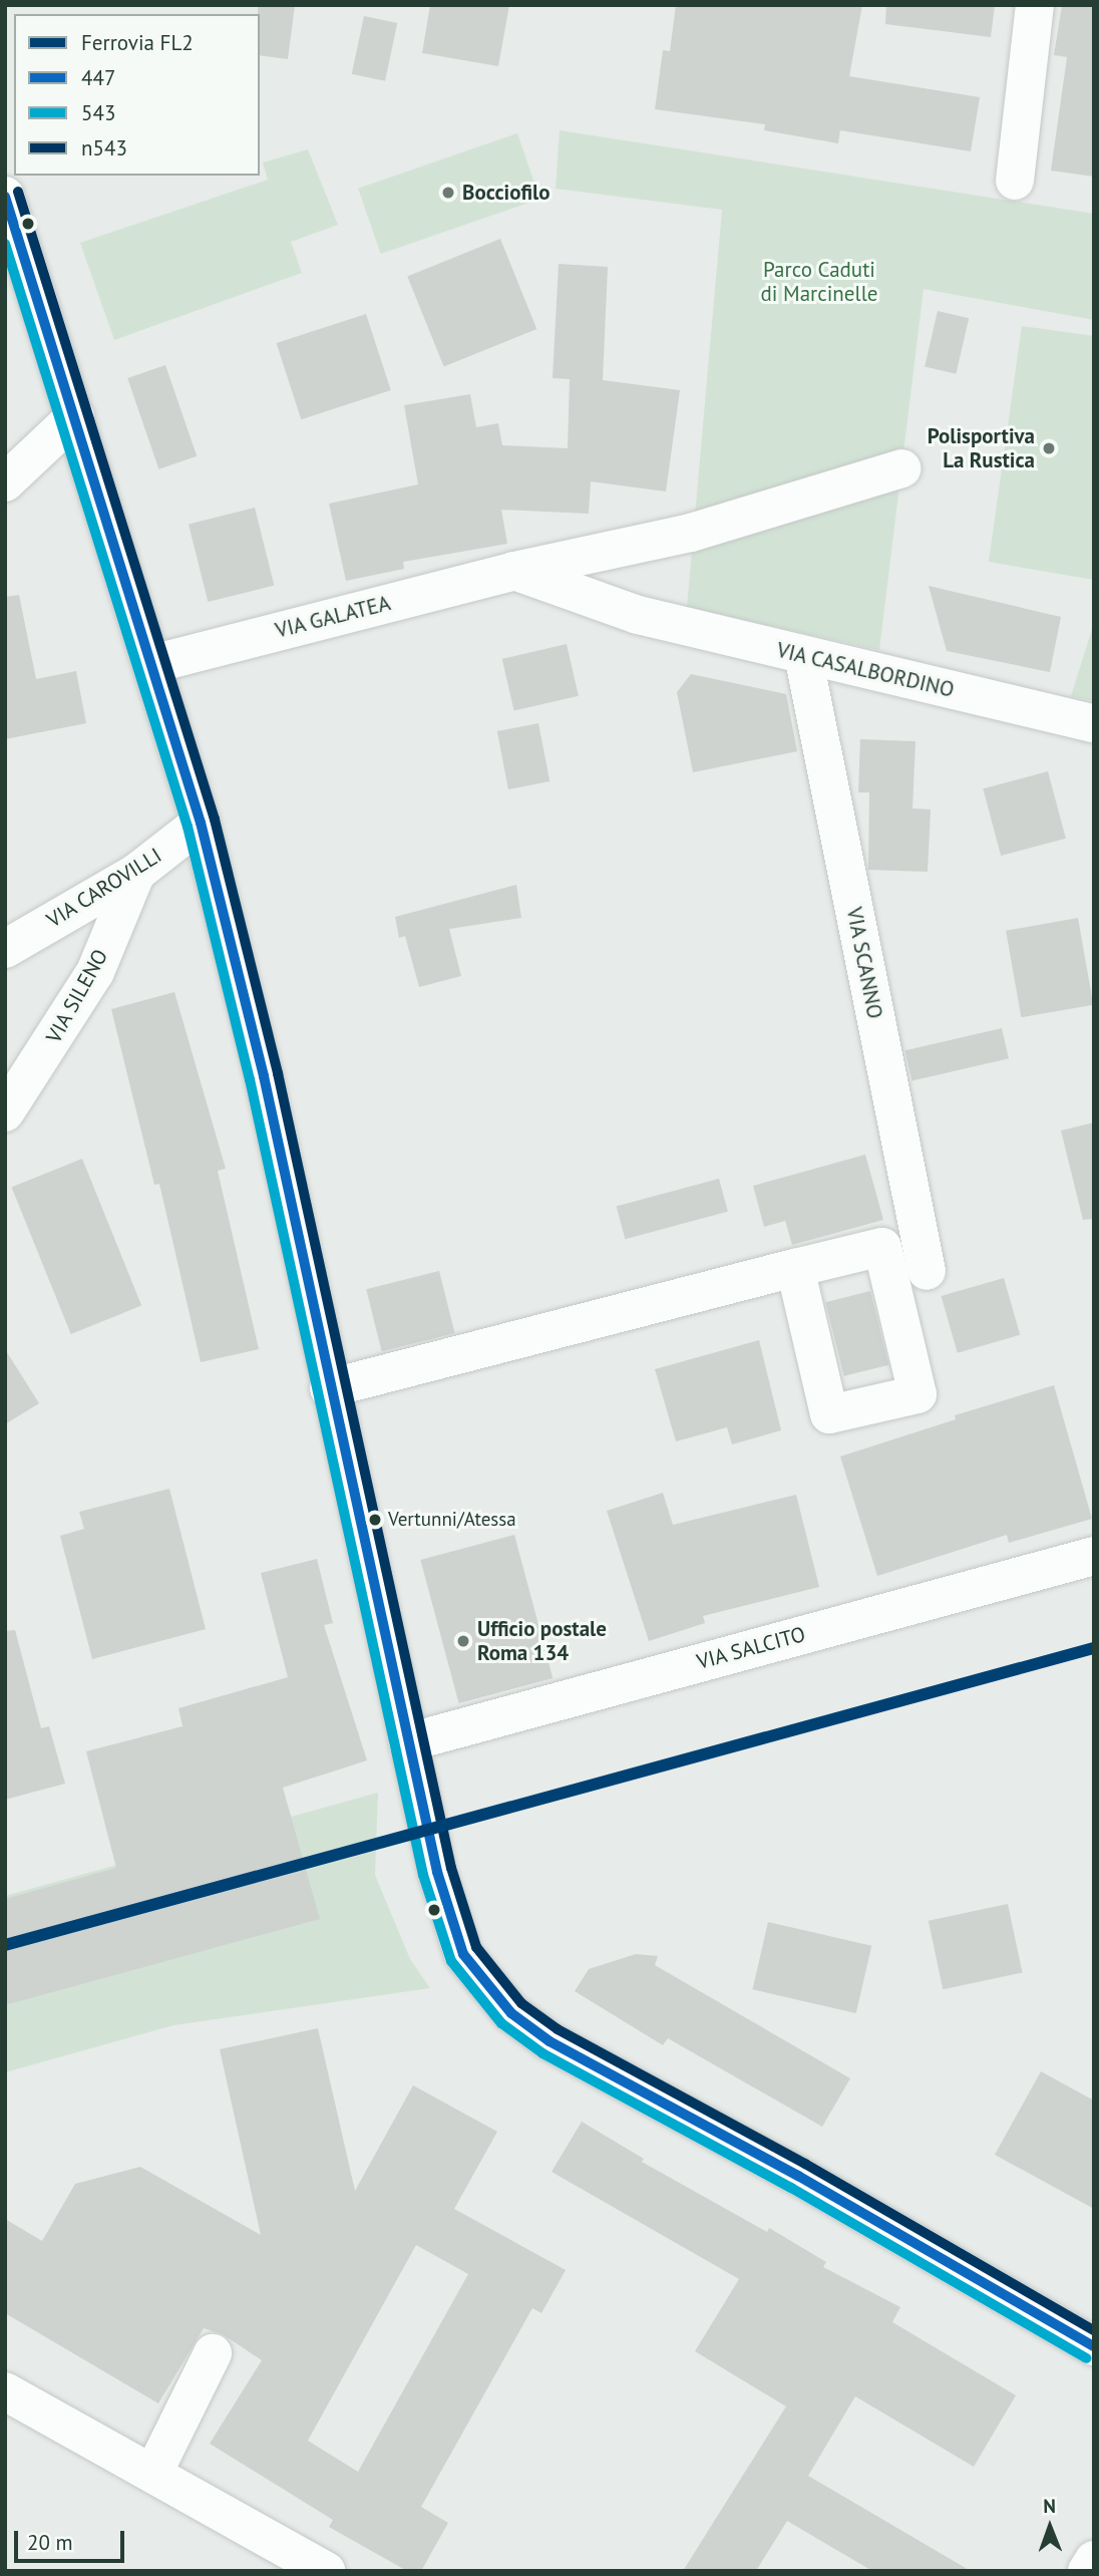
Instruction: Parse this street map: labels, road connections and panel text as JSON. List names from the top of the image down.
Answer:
{
  "streets": {
    "street": [
      "VIA GALATEA",
      "VIA CASALBORDINO",
      "VIA CAROVILLI",
      "VIA SCANNO",
      "VIA SILENO",
      "VIA SALCITO"
    ]
  },
  "crossings": [
    ["VIA GALATEA", "VIA CASALBORDINO"],
    ["VIA CASALBORDINO", "VIA SCANNO"],
    ["VIA CAROVILLI", "VIA SILENO"]
  ],
  "parks": ["Parco Caduti di Marcinelle"],
  "places": [
    "Bocciofilo",
    "Polisportiva La Rustica",
    "Vertunni/Atessa",
    "Ufficio postale Roma 134"
  ],
  "lines": [
    "transit line n543",
    "transit line 447",
    "transit line 543",
    "rail line FL2"
  ],
  "legend": [
    "Ferrovia FL2",
    "447",
    "543",
    "n543"
  ],
  "scale_bar": "20 m",
  "north": "top"
}
